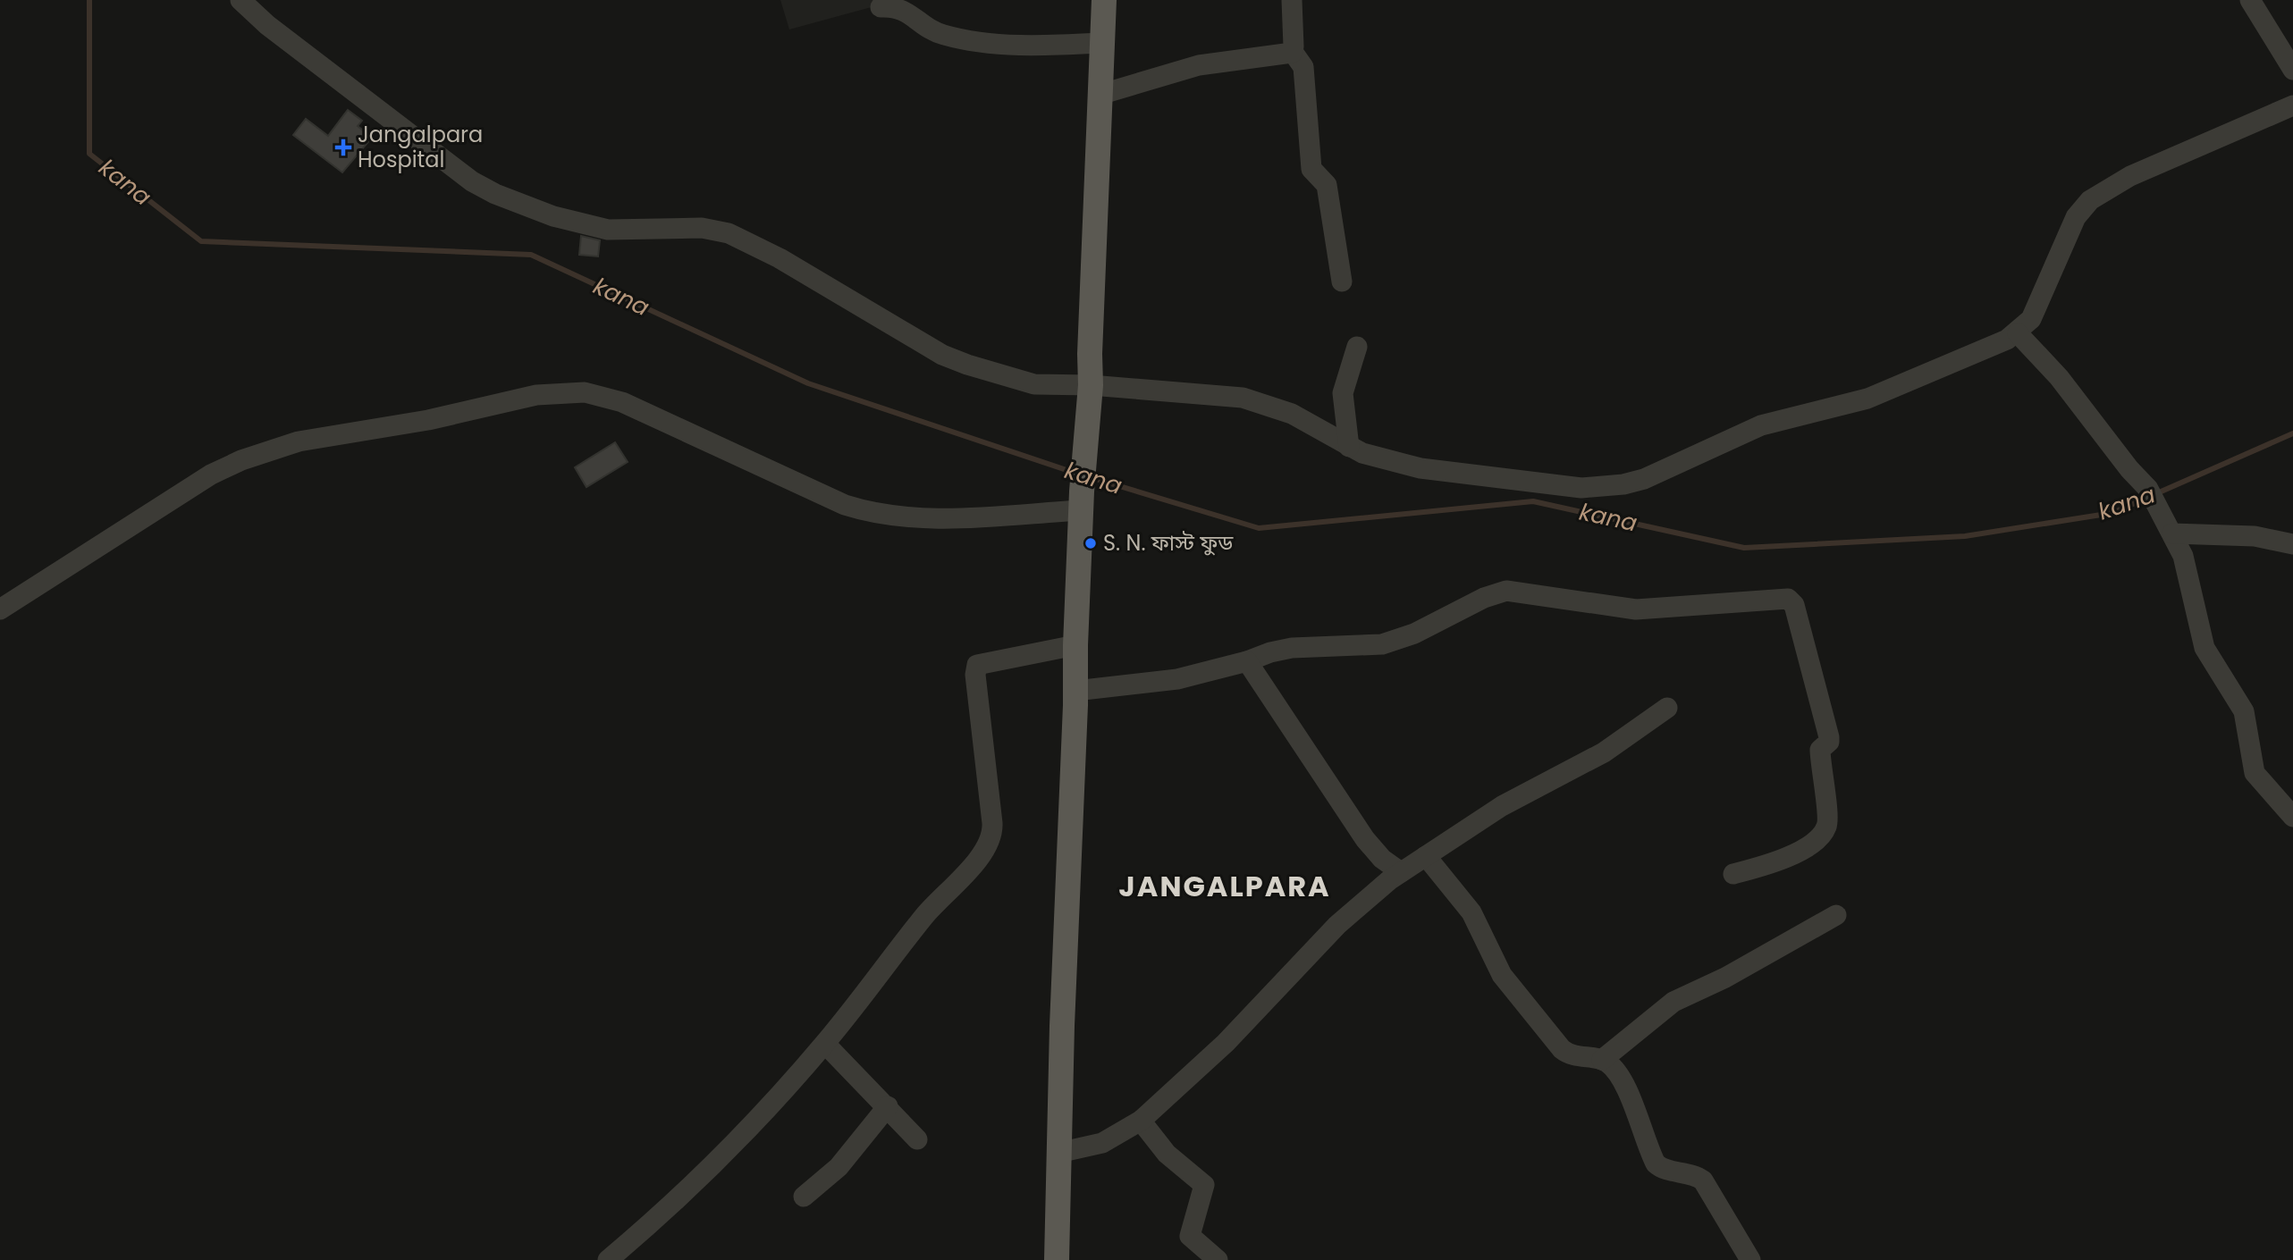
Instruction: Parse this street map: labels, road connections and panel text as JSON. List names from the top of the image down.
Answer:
{
  "districts": ["JANGALPARA"],
  "water": ["kana"],
  "places": {
    "health": ["Jangalpara Hospital"],
    "other": ["S. N. ফাস্ট ফুড"]
  }
}
